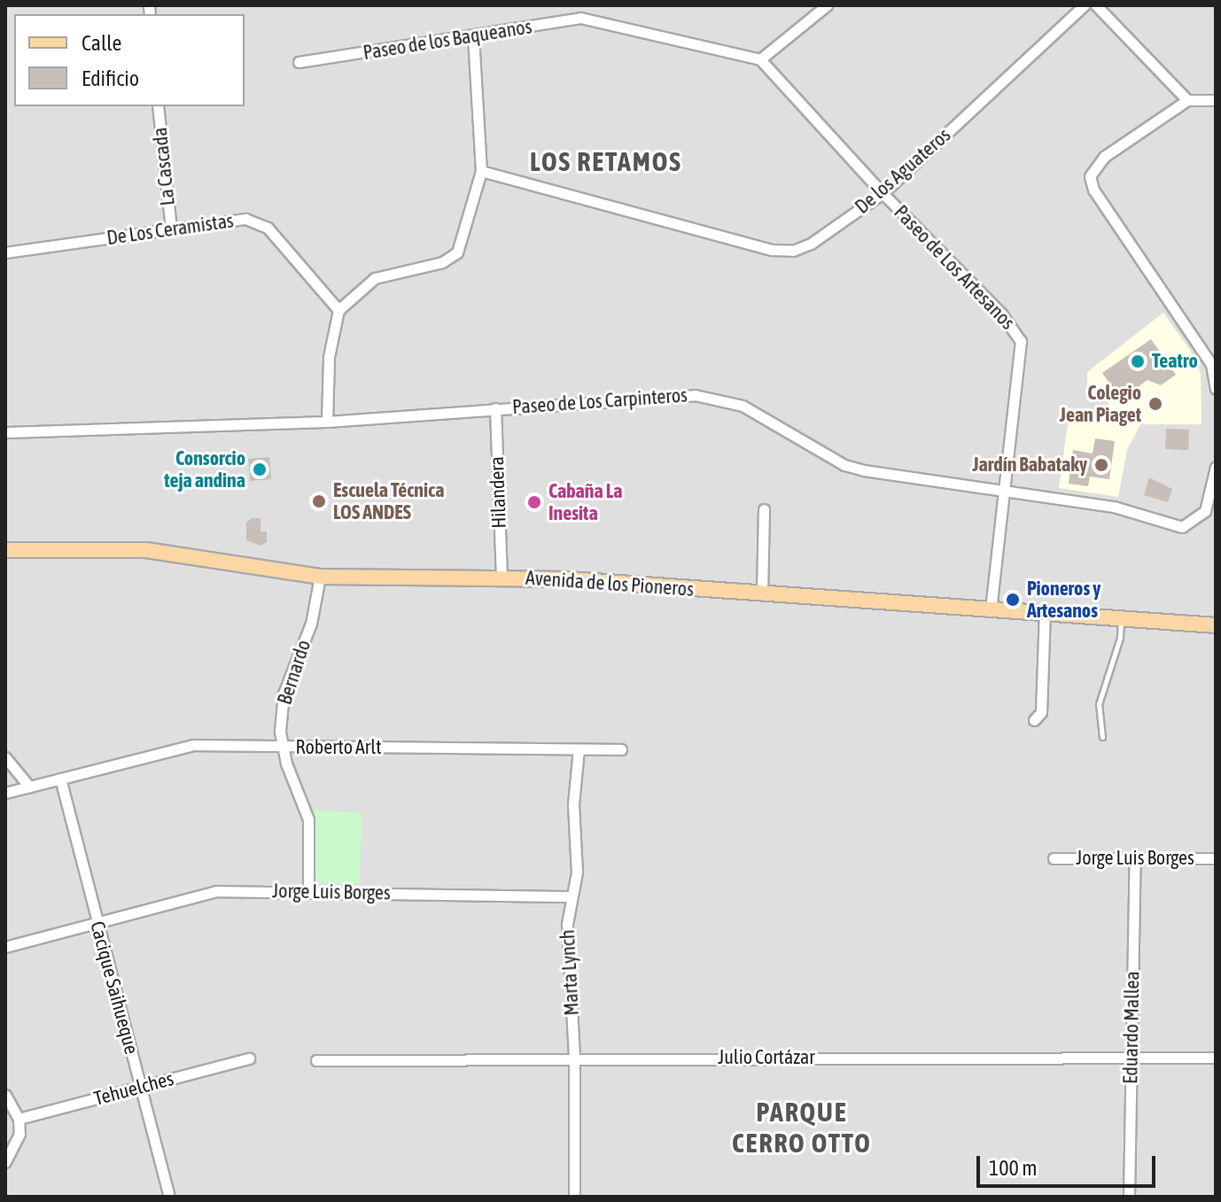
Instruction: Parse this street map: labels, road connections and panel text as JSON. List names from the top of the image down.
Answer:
{
  "streets": {
    "main road": ["Avenida de los Pioneros"],
    "street": [
      "Paseo de los Baqueanos",
      "La Cascada",
      "De los Aguateros",
      "De Los Ceramistas",
      "Paseo de Los Artesanos",
      "Paseo de Los Carpinteros",
      "Hilandera",
      "Bernardo",
      "Roberto Arlt",
      "Jorge Luis Borges",
      "Marta Lynch",
      "Cacique Saihueque",
      "Eduardo Mallea",
      "Julio Cortázar",
      "Tehuelches"
    ]
  },
  "crossings": [
    ["Paseo de los Baqueanos", "Paseo de Los Artesanos"],
    ["La Cascada", "De Los Ceramistas"],
    ["De los Aguateros", "Paseo de Los Artesanos"],
    ["Paseo de Los Artesanos", "Paseo de Los Carpinteros"],
    ["Paseo de Los Artesanos", "Avenida de los Pioneros"],
    ["Paseo de Los Carpinteros", "Hilandera"],
    ["Hilandera", "Avenida de los Pioneros"],
    ["Avenida de los Pioneros", "Bernardo"],
    ["Bernardo", "Roberto Arlt"],
    ["Bernardo", "Jorge Luis Borges"],
    ["Roberto Arlt", "Marta Lynch"],
    ["Roberto Arlt", "Cacique Saihueque"],
    ["Jorge Luis Borges", "Marta Lynch"],
    ["Jorge Luis Borges", "Cacique Saihueque"],
    ["Jorge Luis Borges", "Eduardo Mallea"],
    ["Marta Lynch", "Julio Cortázar"],
    ["Cacique Saihueque", "Tehuelches"],
    ["Eduardo Mallea", "Julio Cortázar"]
  ],
  "districts": ["LOS RETAMOS", "PARQUE CERRO OTTO"],
  "places": [
    "Teatro",
    "Colegio Jean Piaget",
    "Jardín Babataky",
    "Consorcio teja andina",
    "Escuela Técnica LOS ANDES",
    "Cabaña La Inesita",
    "Pioneros y Artesanos"
  ],
  "legend": ["Calle", "Edificio"],
  "scale_bar": "100 m"
}
